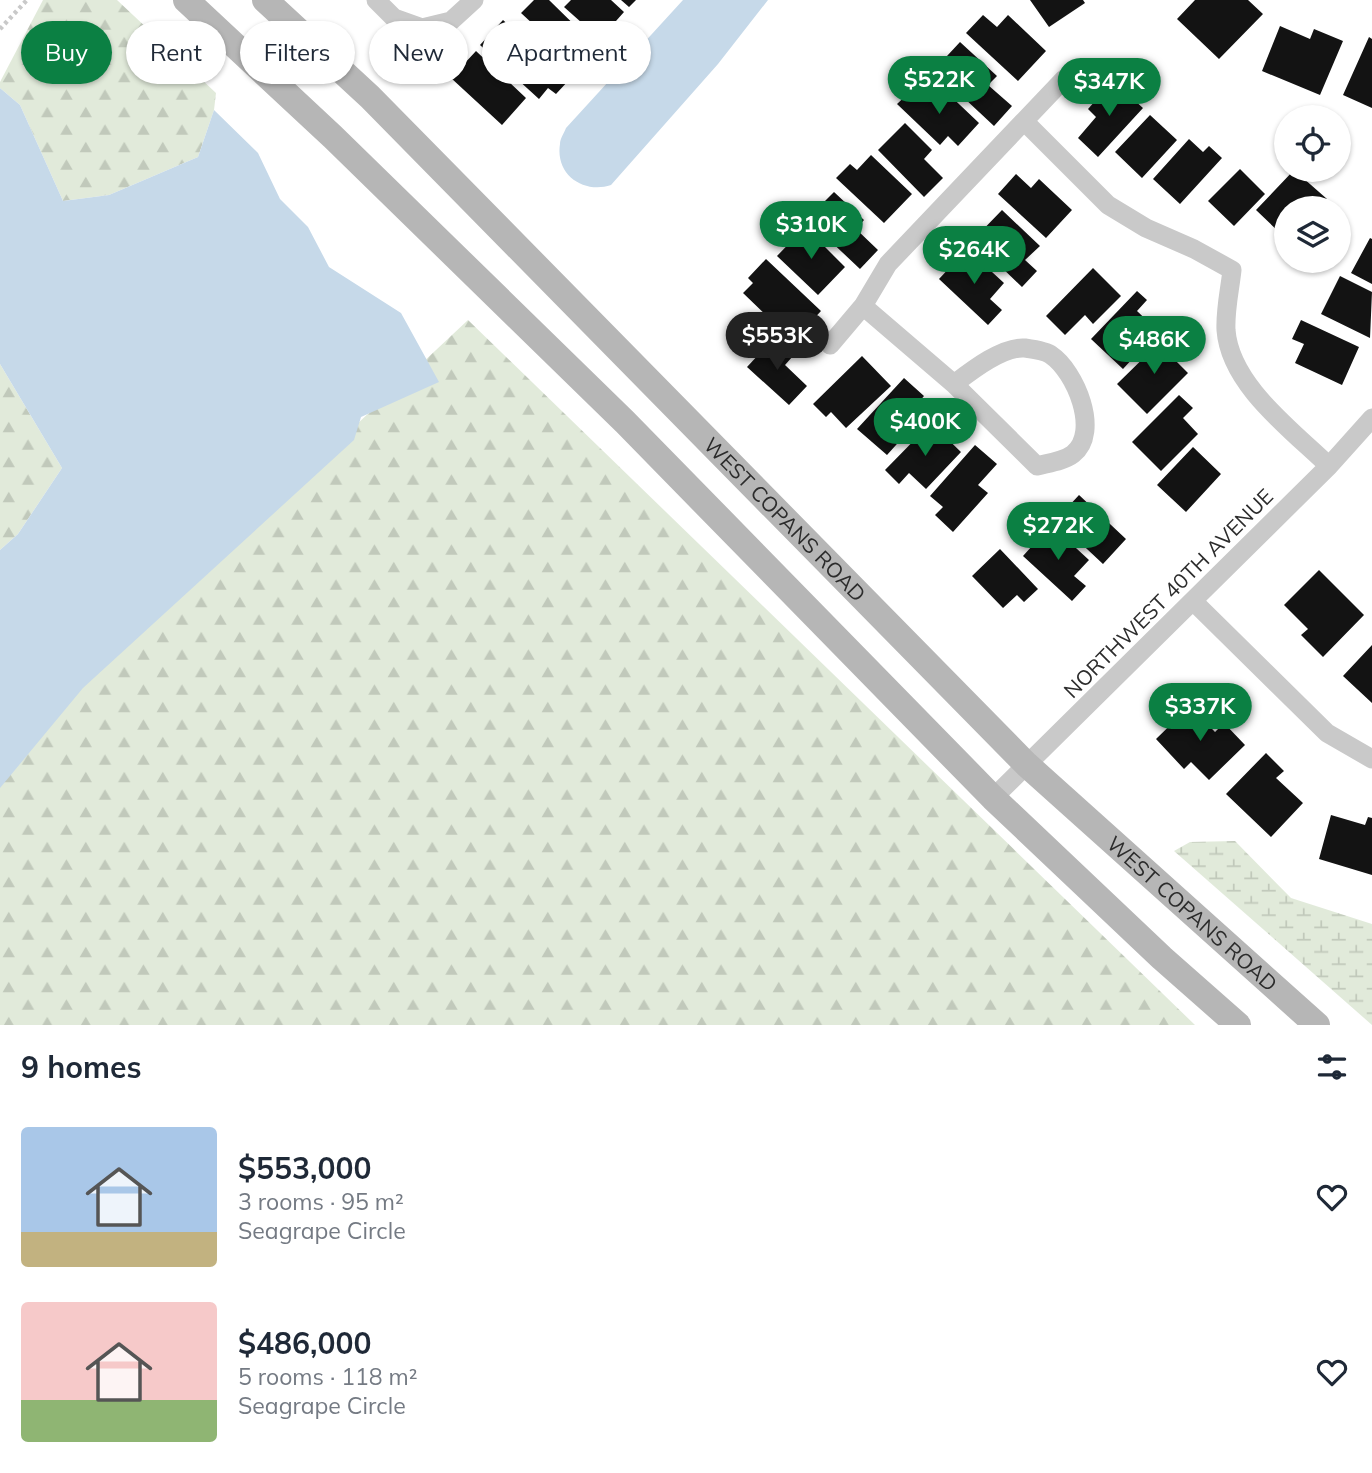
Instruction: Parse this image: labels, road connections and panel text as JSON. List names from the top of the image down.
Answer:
{
  "streets": {
    "main road": ["WEST COPANS ROAD"],
    "street": ["NORTHWEST 40TH AVENUE"]
  },
  "crossings": [
    ["WEST COPANS ROAD", "NORTHWEST 40TH AVENUE"]
  ],
  "page": {
    "chip": [
      "Buy",
      "Rent",
      "Filters",
      "New",
      "Apartment"
    ],
    "price": [
      "$522K",
      "$347K",
      "$310K",
      "$264K",
      "$553K",
      "$486K",
      "$400K",
      "$272K",
      "$337K"
    ],
    "heading": "9 homes",
    "list": [
      {
        "name": "$553,000",
        "note": "3 rooms · 95 m² · Seagrape Circle"
      },
      {
        "name": "$486,000",
        "note": "5 rooms · 118 m² · Seagrape Circle"
      }
    ]
  }
}
